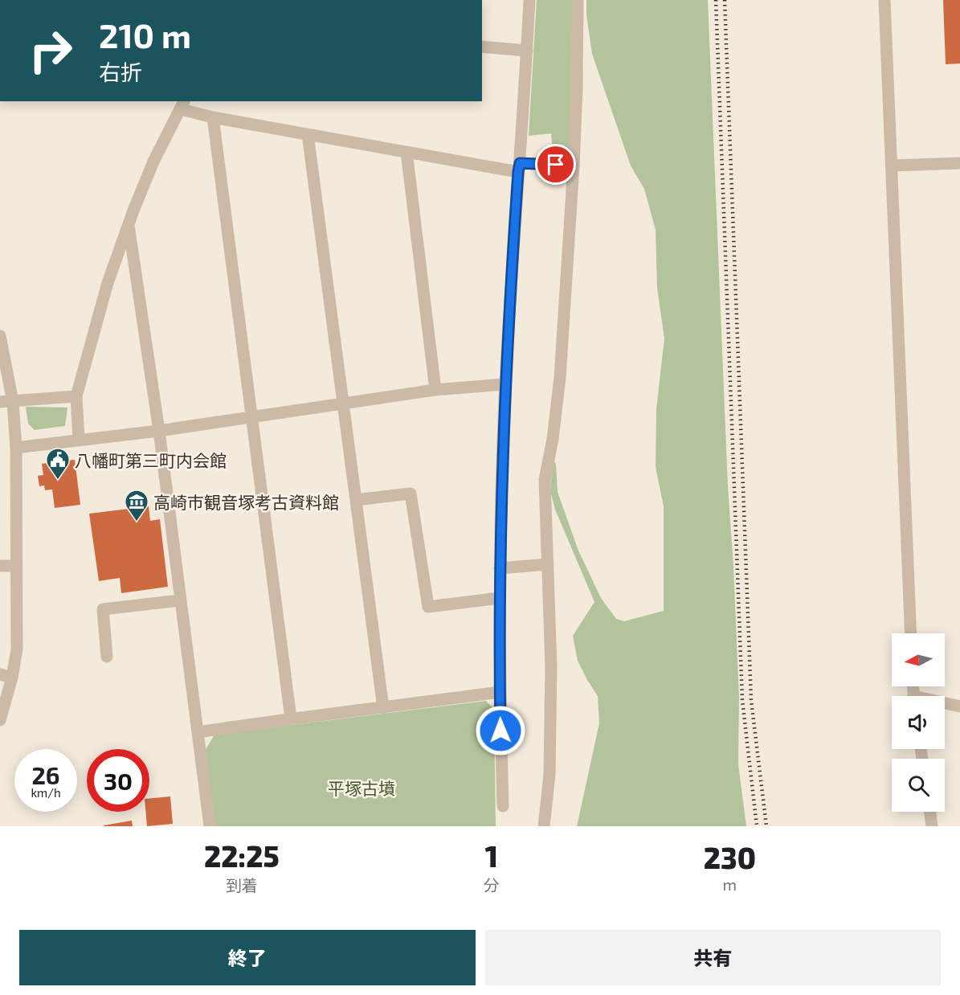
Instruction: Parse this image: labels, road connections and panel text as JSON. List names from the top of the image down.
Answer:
{
  "parks": ["平塚古墳"],
  "places": {
    "public building": ["八幡町第三町内会館"],
    "museum": ["高崎市観音塚考古資料館"]
  },
  "north": "left",
  "page": {
    "turn": ["210 m", "右折"],
    "speed": "26 km/h",
    "limit": "30",
    "eta": [
      "22:25",
      "到着",
      "1",
      "分",
      "230",
      "m"
    ],
    "buttons": ["終了", "共有"]
  }
}
